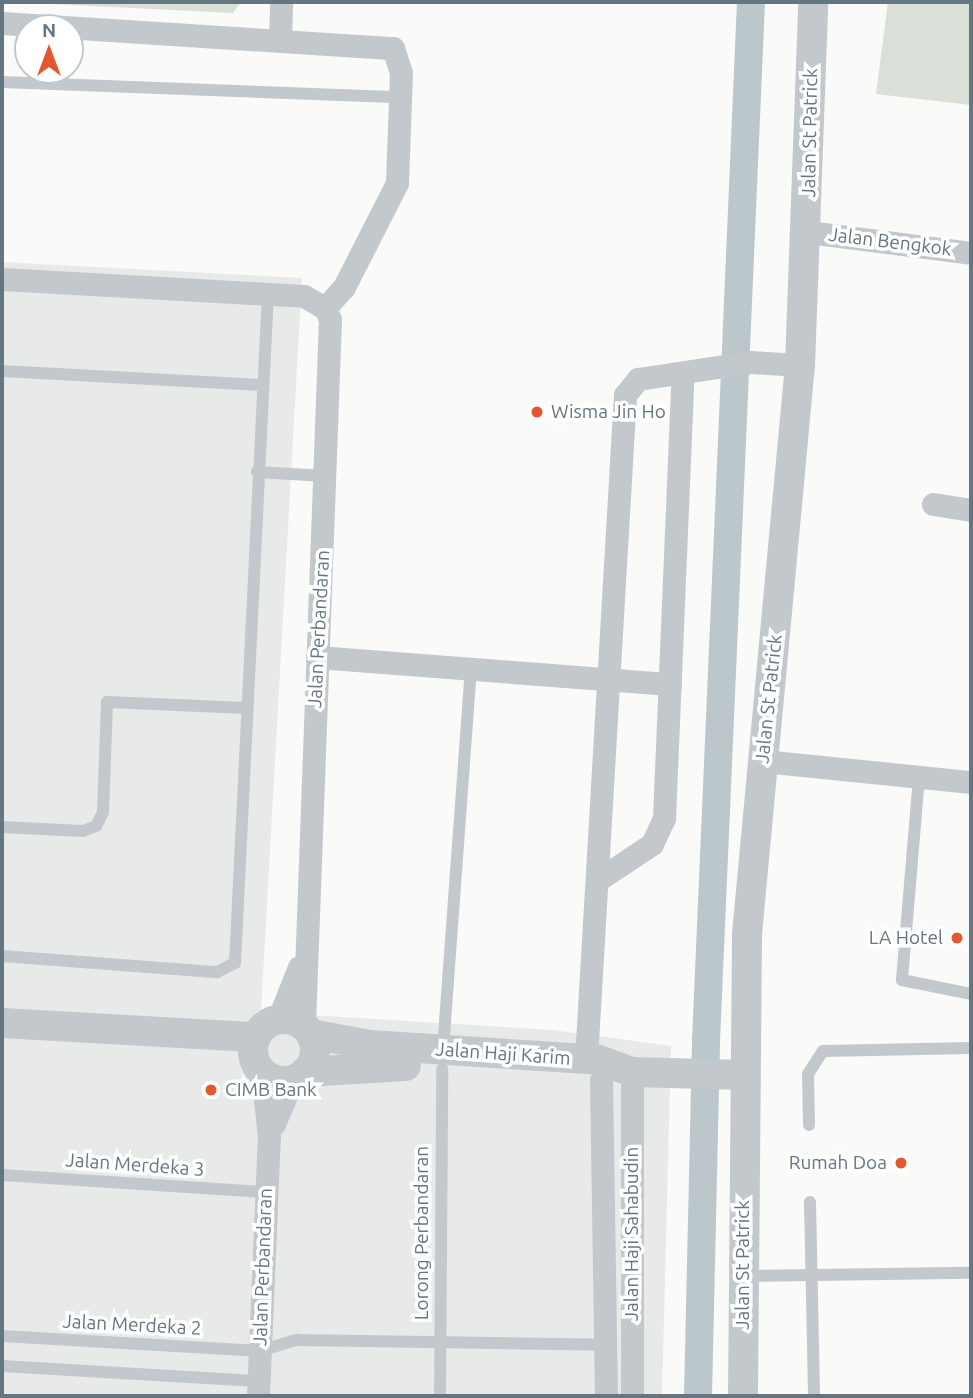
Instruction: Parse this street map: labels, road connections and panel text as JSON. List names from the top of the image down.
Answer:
{
  "streets": {
    "street": [
      "Jalan St Patrick",
      "Jalan Bengkok",
      "Jalan Perbandaran",
      "Jalan Haji Karim",
      "Jalan Haji Sahabudin"
    ],
    "lane": ["Jalan Merdeka 3", "Lorong Perbandaran", "Jalan Merdeka 2"]
  },
  "crossings": [
    ["Jalan St Patrick", "Jalan Bengkok"],
    ["Jalan St Patrick", "Jalan Haji Sahabudin"],
    ["Jalan Perbandaran", "Jalan Haji Karim"],
    ["Jalan Perbandaran", "Jalan Merdeka 3"],
    ["Jalan Perbandaran", "Jalan Merdeka 2"],
    ["Jalan Haji Karim", "Lorong Perbandaran"],
    ["Jalan Haji Karim", "Jalan Haji Sahabudin"]
  ],
  "places": [
    "Wisma Jin Ho",
    "LA Hotel",
    "CIMB Bank",
    "Rumah Doa"
  ],
  "north": "top"
}
